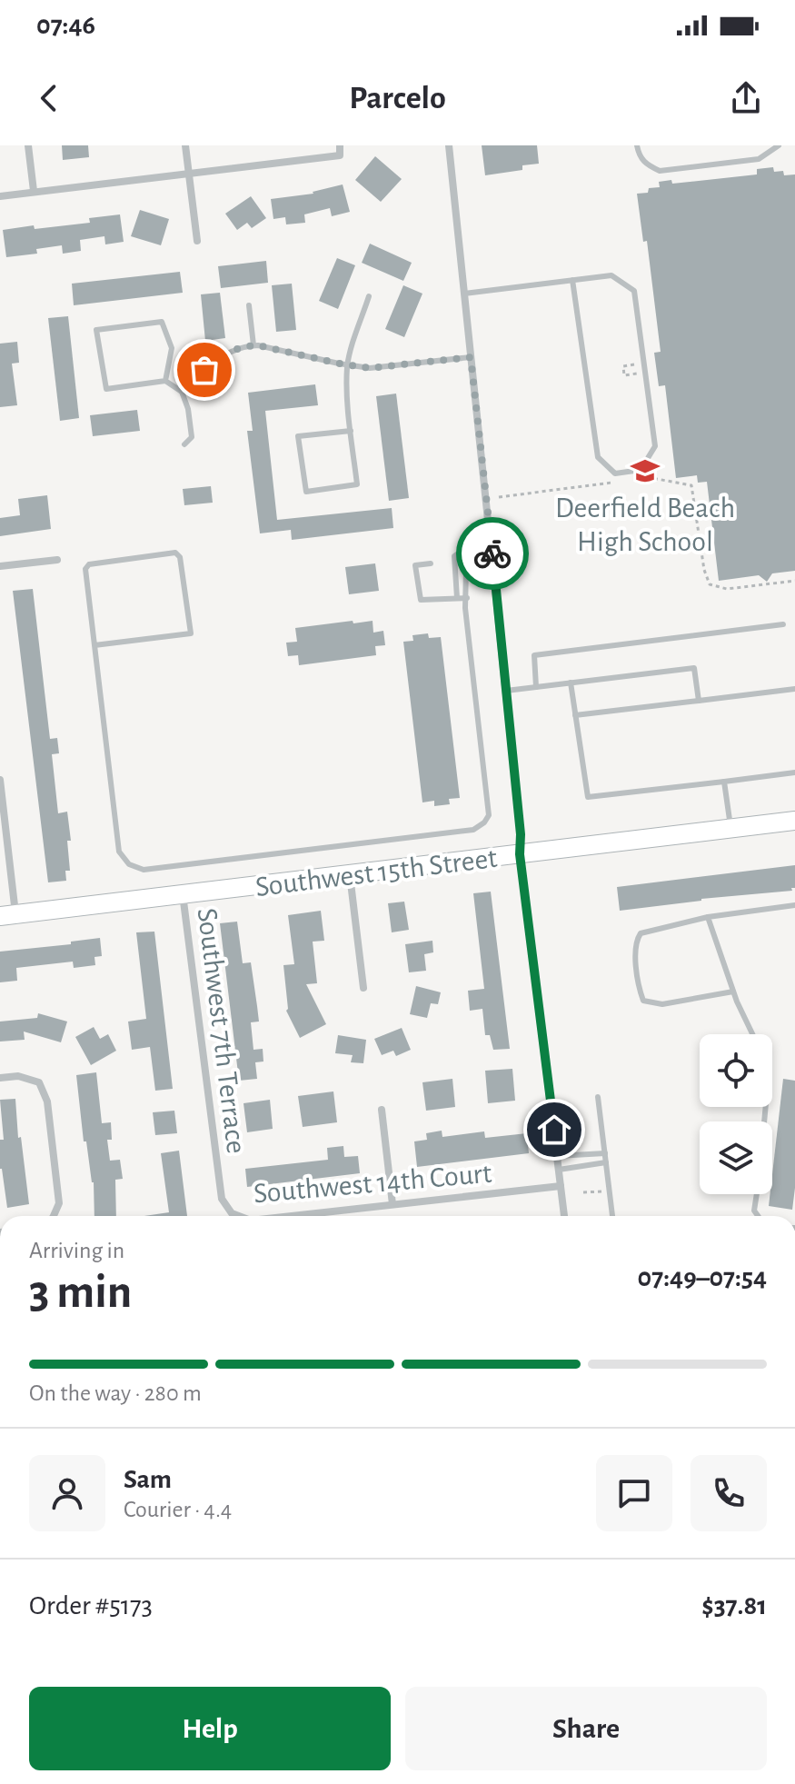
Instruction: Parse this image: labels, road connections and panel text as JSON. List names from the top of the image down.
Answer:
{
  "streets": {
    "street": ["Southwest 15th Street", "Southwest 7th Terrace", "Southwest 14th Court"]
  },
  "crossings": [
    ["Southwest 15th Street", "Southwest 7th Terrace"],
    ["Southwest 7th Terrace", "Southwest 14th Court"]
  ],
  "places": {
    "school or university": ["Deerfield Beach High School"]
  },
  "page": {
    "status": "07:46",
    "header": "Parcelo",
    "heading": ["3 min", "Arriving in", "07:49–07:54"],
    "panel": [
      "Sam",
      "Courier · 4.4",
      "Order #5173",
      "$37.81"
    ],
    "bar": "On the way · 280 m",
    "buttons": ["Help", "Share"]
  }
}
